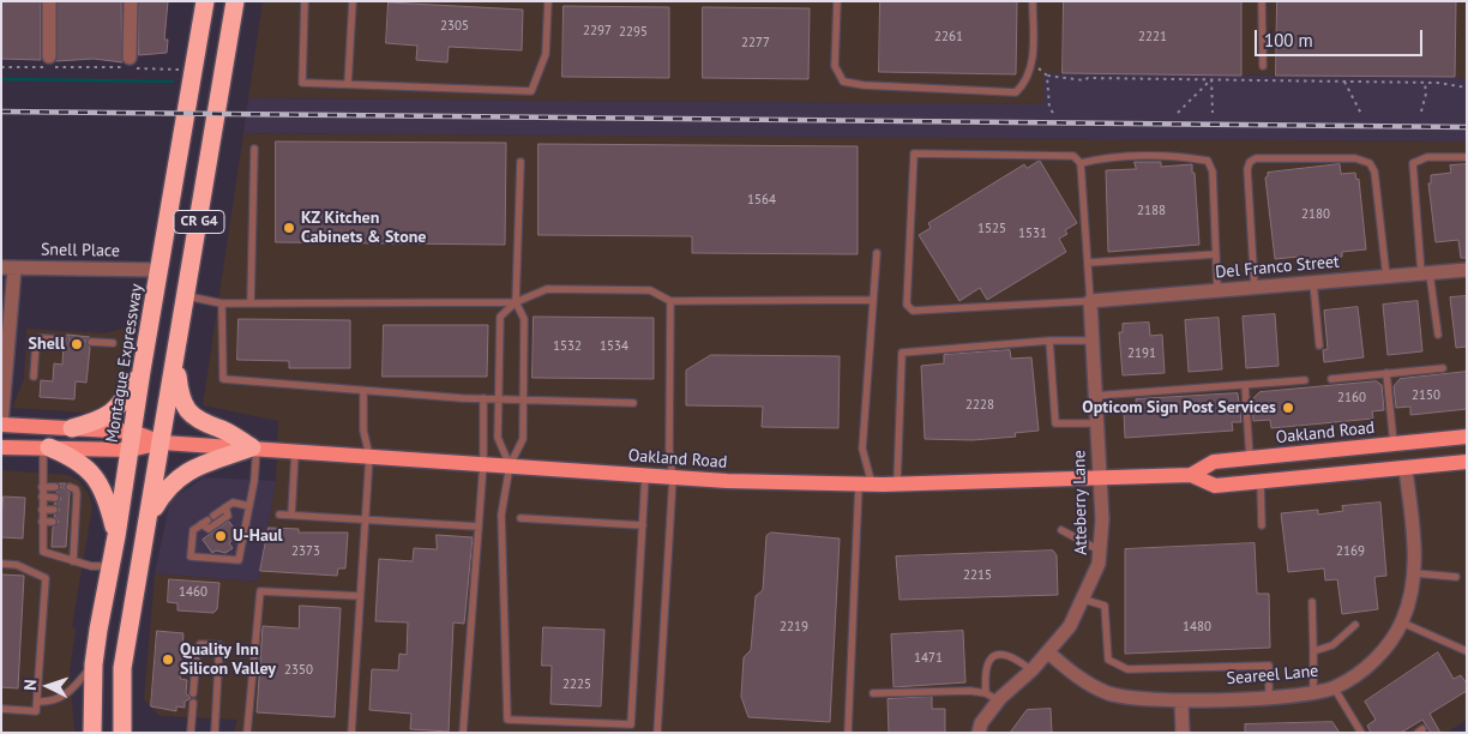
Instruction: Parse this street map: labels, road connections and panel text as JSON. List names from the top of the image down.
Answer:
{
  "streets": {
    "highway": ["CR G4", "Montague Expressway"],
    "main road": ["Oakland Road"],
    "street": [
      "Snell Place",
      "Del Franco Street",
      "Atteberry Lane",
      "Seareel Lane"
    ]
  },
  "crossings": [
    ["CR G4", "Oakland Road"],
    ["Snell Place", "Montague Expressway"],
    ["Del Franco Street", "Atteberry Lane"],
    ["Montague Expressway", "Oakland Road"],
    ["Oakland Road", "Atteberry Lane"],
    ["Oakland Road", "Seareel Lane"],
    ["Atteberry Lane", "Seareel Lane"]
  ],
  "places": [
    "KZ Kitchen Cabinets & Stone",
    "Shell",
    "Opticom Sign Post Services",
    "U-Haul",
    "Quality Inn Silicon Valley"
  ],
  "house_numbers": [
    "2305",
    "2297",
    "2295",
    "2261",
    "2221",
    "2277",
    "1564",
    "2188",
    "2180",
    "1525",
    "1531",
    "1532",
    "1534",
    "2191",
    "2150",
    "2160",
    "2228",
    "2373",
    "2169",
    "2215",
    "1460",
    "2219",
    "1480",
    "1471",
    "2350",
    "2225"
  ],
  "scale_bar": "100 m",
  "north": "left"
}
